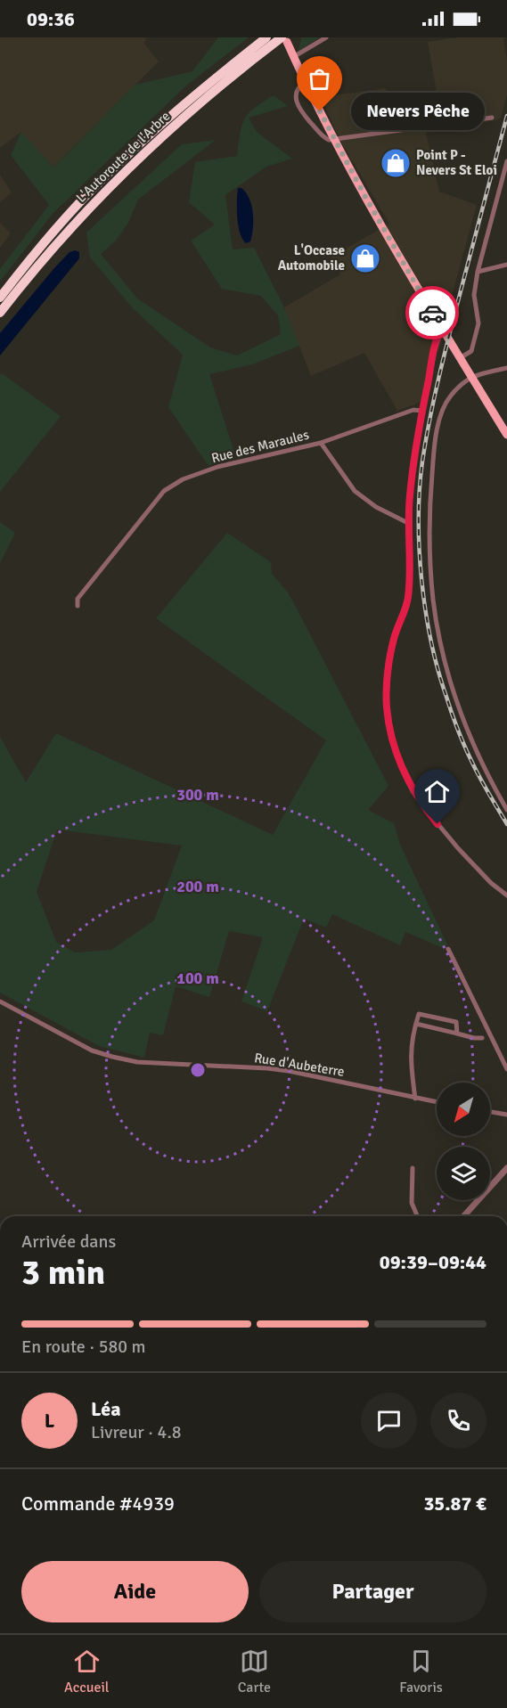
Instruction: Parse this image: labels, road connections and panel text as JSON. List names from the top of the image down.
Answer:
{
  "streets": {
    "highway": ["L'Autoroute de l'Arbre"],
    "street": ["Rue des Maraules", "Rue d'Aubeterre"]
  },
  "places": {
    "other": ["Nevers Pêche"],
    "shop": ["Point P - Nevers St Eloi", "L'Occase Automobile"]
  },
  "north": "bottom left",
  "page": {
    "status": "09:36",
    "bubble": "Nevers Pêche",
    "heading": ["3 min", "Arrivée dans", "09:39–09:44"],
    "panel": [
      "Léa",
      "Livreur · 4.8",
      "Commande #4939",
      "35.87 €"
    ],
    "bar": "En route · 580 m",
    "round": "L",
    "buttons": ["Aide", "Partager"],
    "tabs": ["Accueil", "Carte", "Favoris"]
  },
  "rings": ["300 m", "200 m", "100 m"]
}
